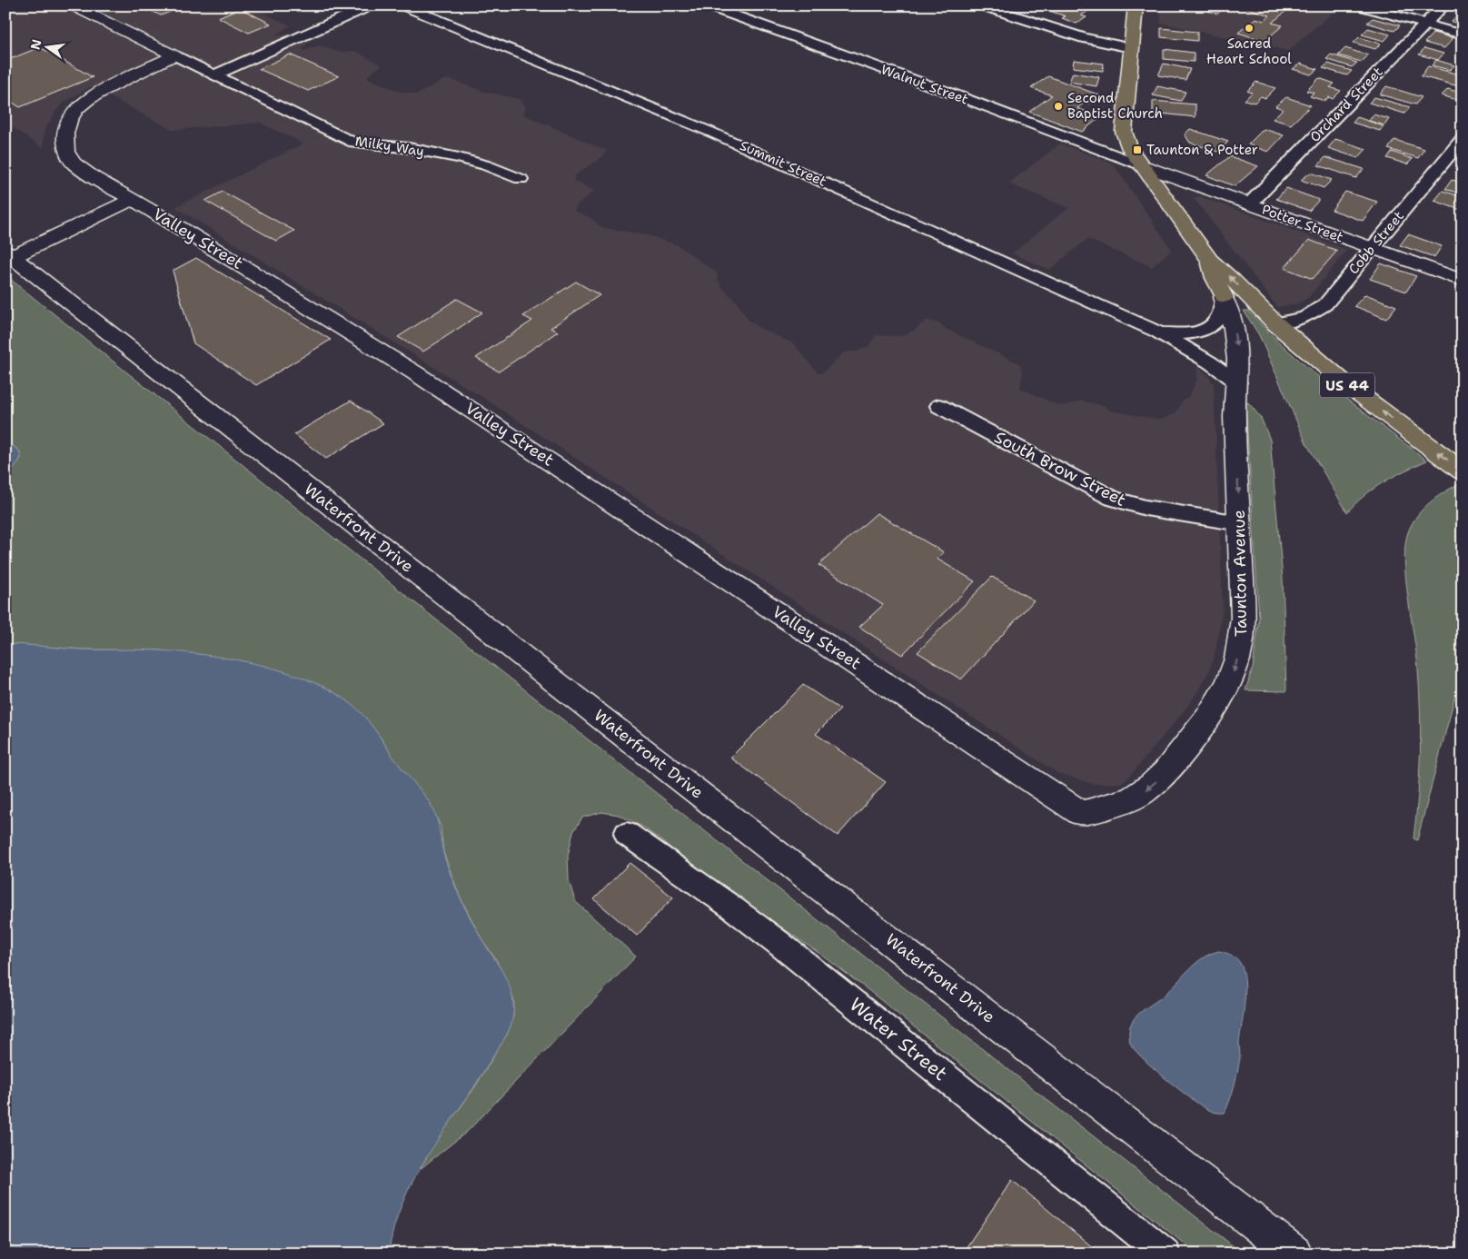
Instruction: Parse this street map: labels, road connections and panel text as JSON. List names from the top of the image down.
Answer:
{
  "streets": {
    "highway": ["US 44", "Taunton Avenue"],
    "street": [
      "Walnut Street",
      "Orchard Street",
      "Milky Way",
      "Summit Street",
      "Potter Street",
      "Valley Street",
      "Cobb Street",
      "South Brow Street",
      "Waterfront Drive",
      "Water Street"
    ]
  },
  "crossings": [
    ["Walnut Street", "Potter Street"],
    ["Walnut Street", "Taunton Avenue"],
    ["Orchard Street", "Potter Street"],
    ["Milky Way", "Valley Street"],
    ["Summit Street", "Taunton Avenue"],
    ["Potter Street", "Cobb Street"],
    ["Potter Street", "Taunton Avenue"],
    ["Valley Street", "Taunton Avenue"],
    ["Cobb Street", "US 44"],
    ["Cobb Street", "Taunton Avenue"],
    ["US 44", "Taunton Avenue"],
    ["South Brow Street", "Taunton Avenue"]
  ],
  "places": {
    "other": ["Sacred Heart School", "Second Baptist Church"],
    "transit": ["Taunton & Potter"]
  },
  "north": "left"
}
